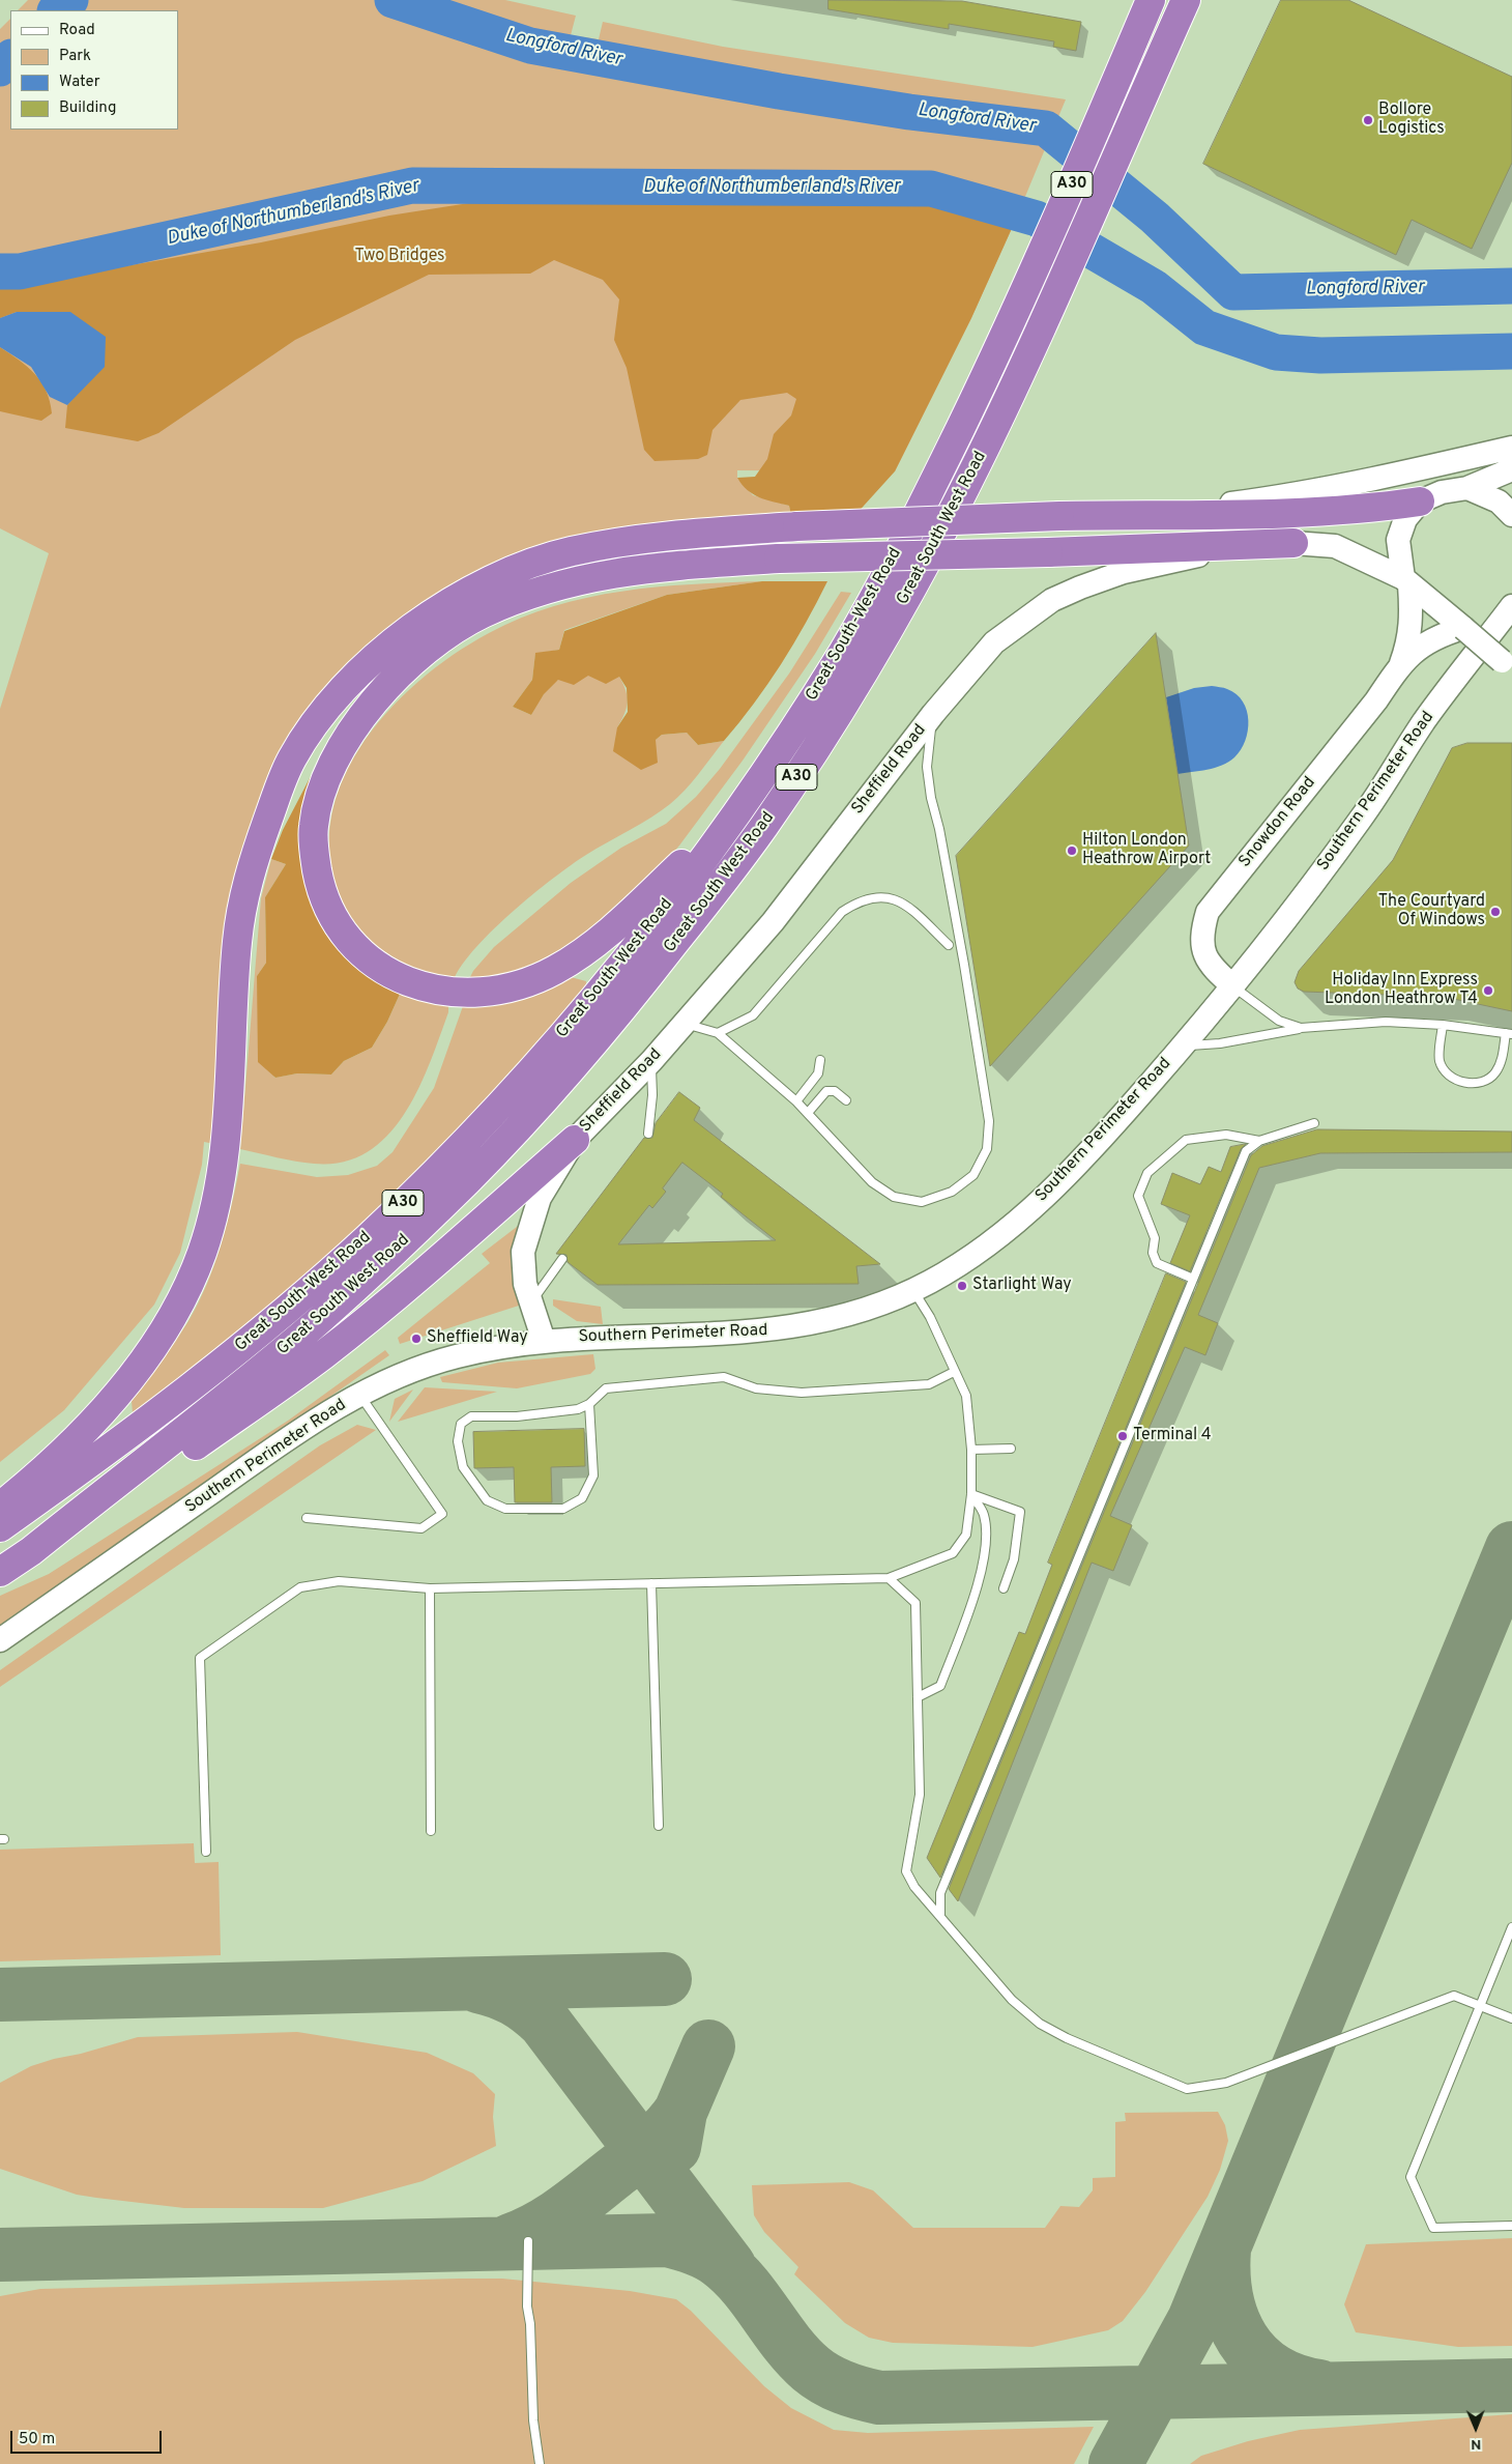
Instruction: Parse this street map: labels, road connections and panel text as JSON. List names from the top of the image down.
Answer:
{
  "streets": {
    "highway": ["A30", "Great South West Road", "Great South-West Road"],
    "street": ["Sheffield Road", "Southern Perimeter Road", "Snowdon Road"]
  },
  "crossings": [
    ["Sheffield Road", "Snowdon Road"],
    ["Southern Perimeter Road", "Snowdon Road"]
  ],
  "water": ["Longford River", "Duke of Northumberland's River"],
  "parks": ["Two Bridges"],
  "places": [
    "Bollore Logistics",
    "Hilton London Heathrow Airport",
    "The Courtyard Of Windows",
    "Holiday Inn Express London Heathrow T4",
    "Starlight Way",
    "Sheffield Way",
    "Terminal 4"
  ],
  "legend": [
    "Road",
    "Park",
    "Water",
    "Building"
  ],
  "scale_bar": "50 m",
  "north": "bottom"
}
